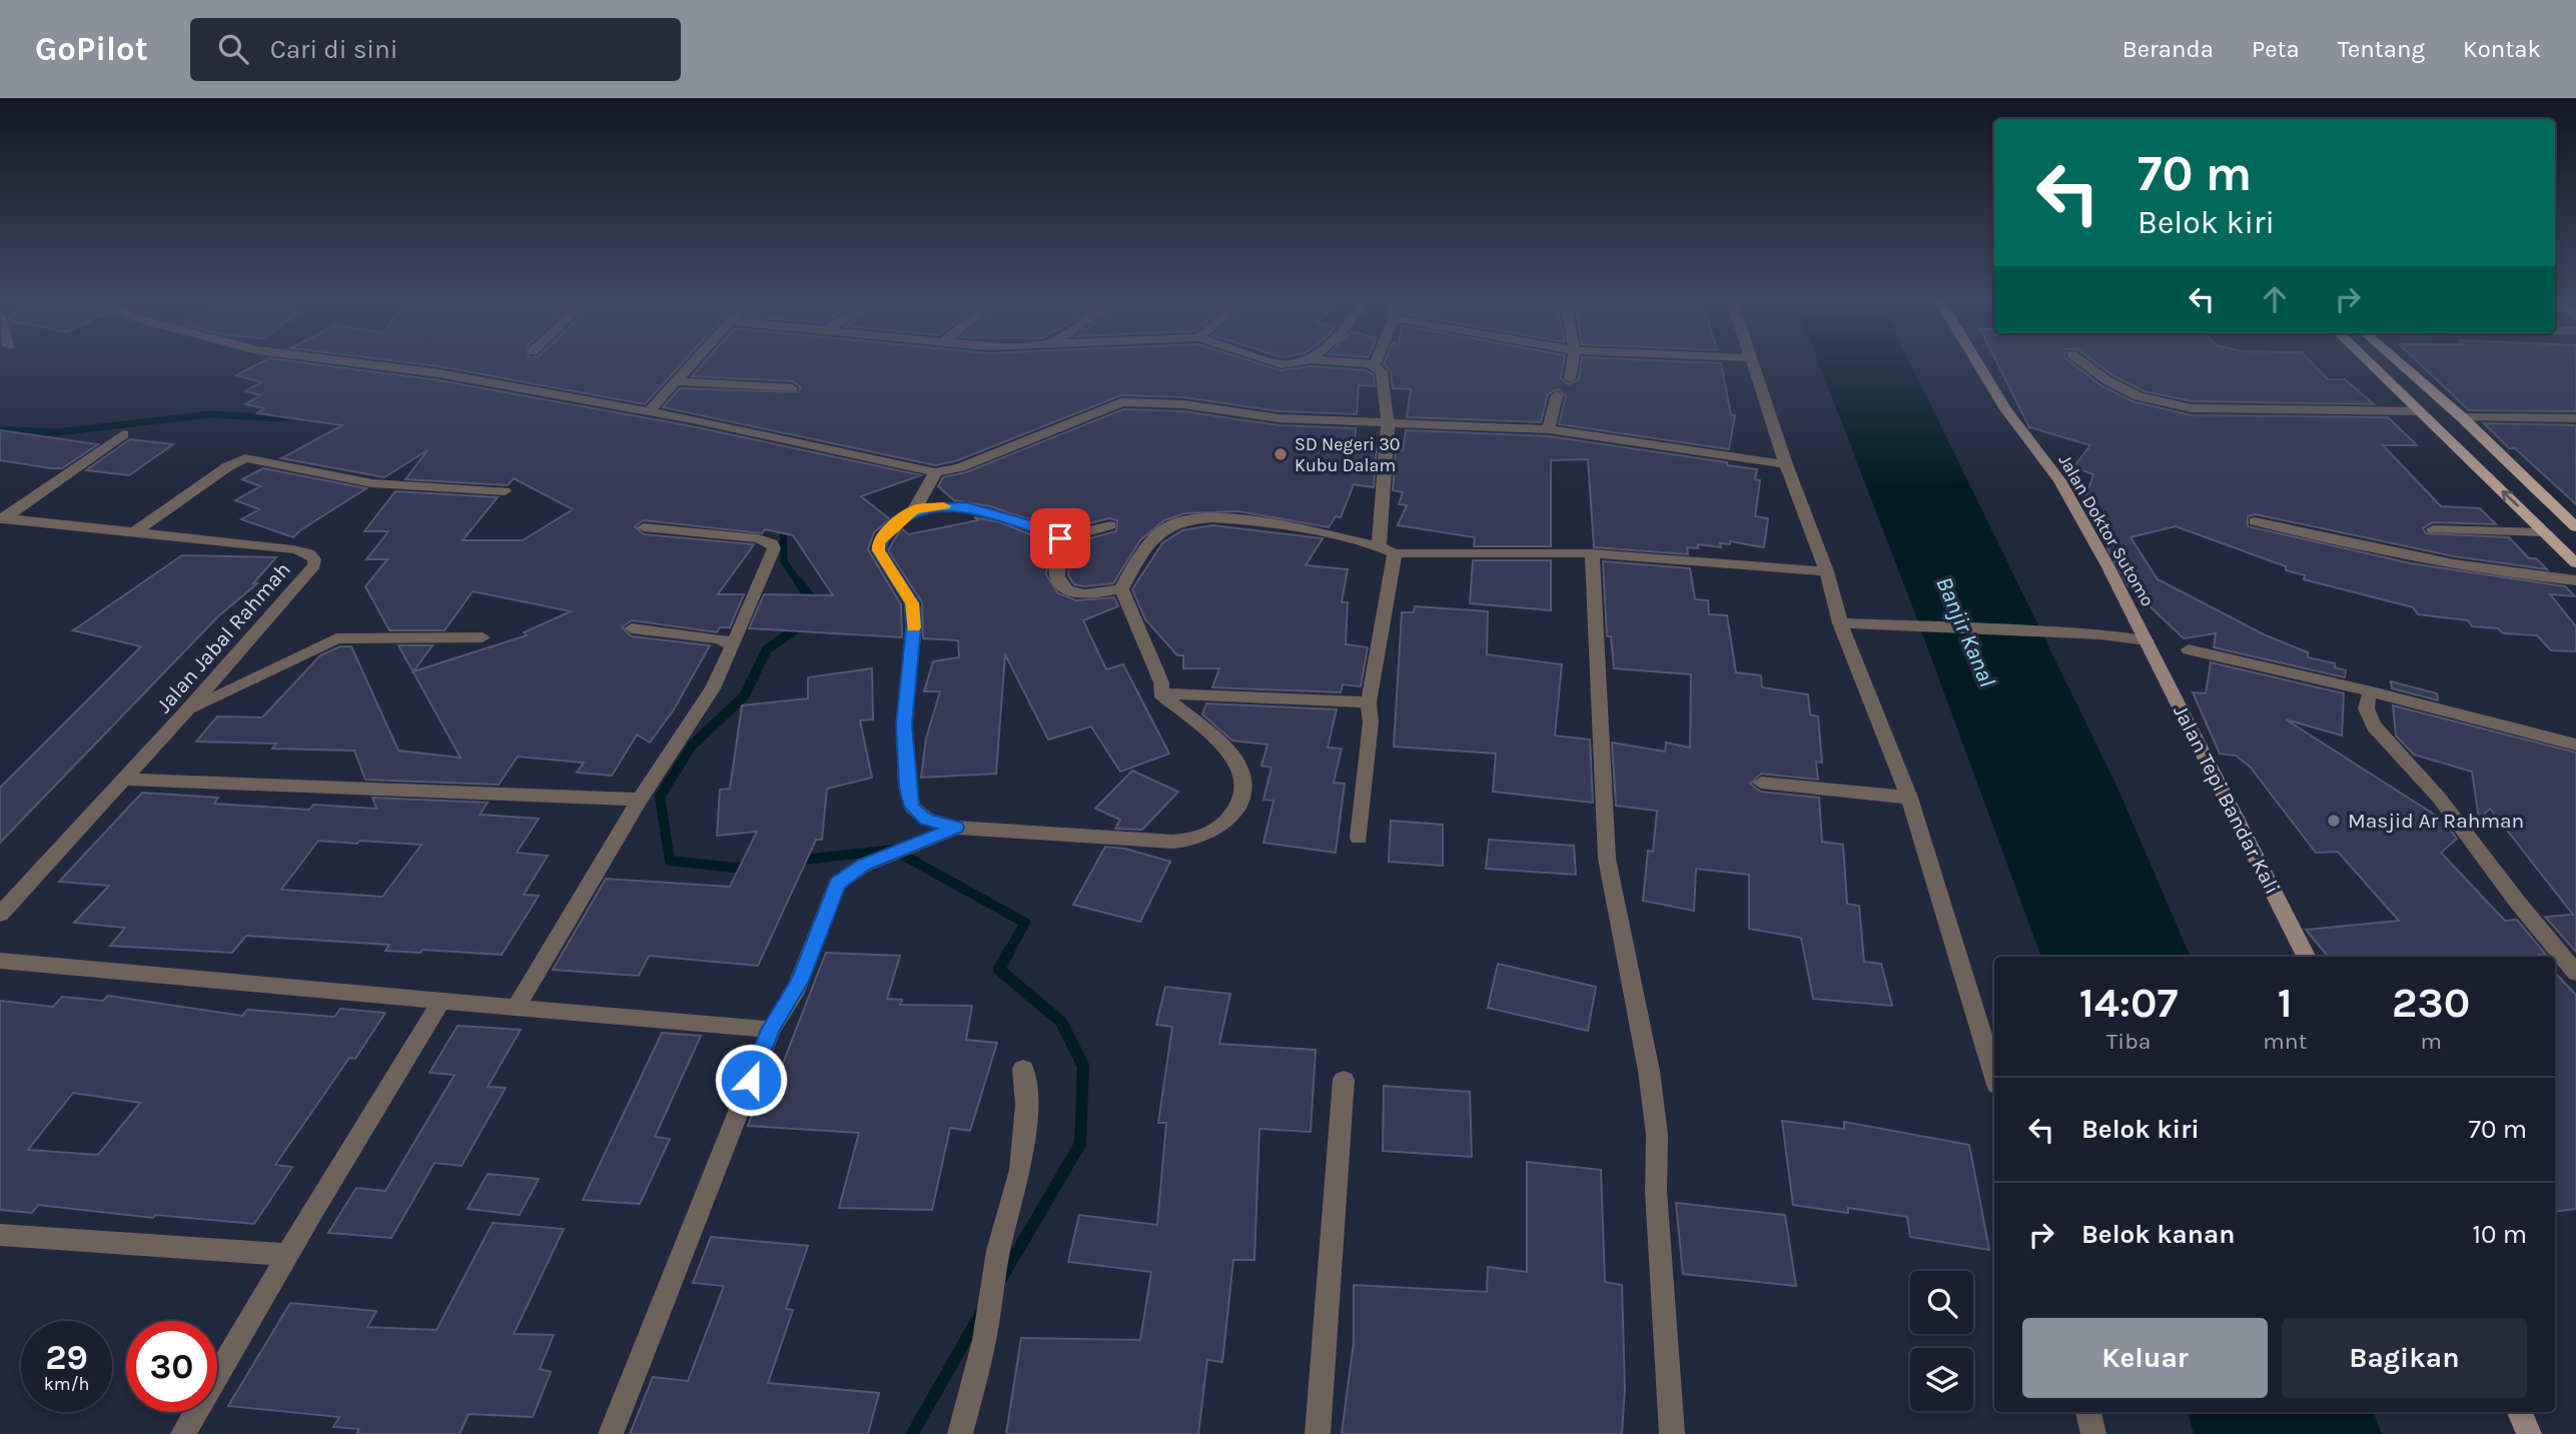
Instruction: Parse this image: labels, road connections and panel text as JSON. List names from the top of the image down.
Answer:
{
  "streets": {
    "street": ["Jalan Doktor Sutomo", "Jalan Jabal Rahmah", "Jalan Tepi Bandar Kali"]
  },
  "crossings": [
    ["Jalan Doktor Sutomo", "Jalan Tepi Bandar Kali"]
  ],
  "water": ["Banjir Kanal"],
  "places": ["SD Negeri 30 Kubu Dalam", "Masjid Ar Rahman"],
  "page": {
    "header": "GoPilot",
    "search": "Cari di sini",
    "nav": [
      "Beranda",
      "Peta",
      "Tentang",
      "Kontak"
    ],
    "turn": ["70 m", "Belok kiri"],
    "eta": [
      "14:07",
      "Tiba",
      "1",
      "mnt",
      "230",
      "m"
    ],
    "list": [
      {
        "name": "Belok kiri",
        "value": "70 m"
      },
      {
        "name": "Belok kanan",
        "value": "10 m"
      }
    ],
    "buttons": ["Keluar", "Bagikan"],
    "speed": "29 km/h",
    "limit": "30"
  }
}
